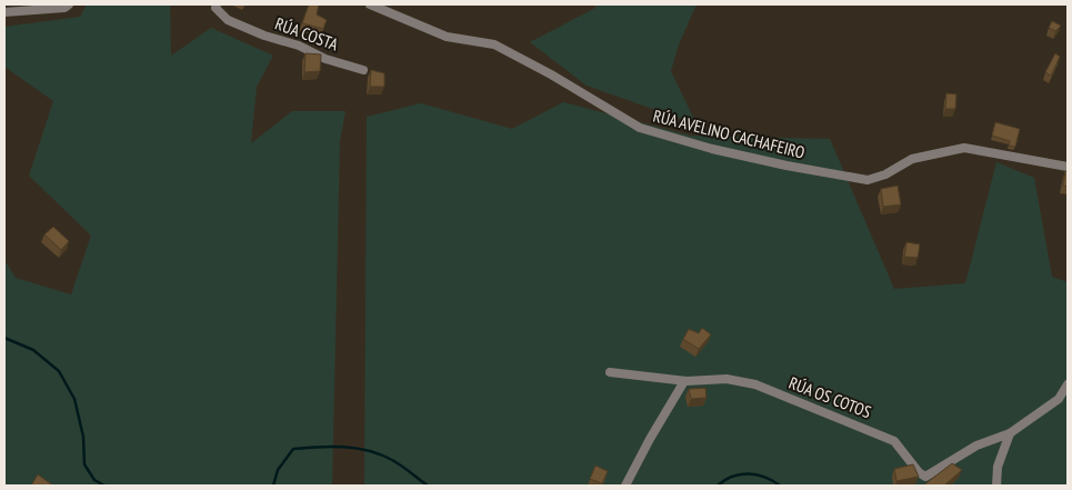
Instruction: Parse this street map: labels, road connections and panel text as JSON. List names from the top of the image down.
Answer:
{
  "streets": {
    "street": ["RÚA COSTA", "RÚA AVELINO CACHAFEIRO", "RÚA OS COTOS"]
  }
}
